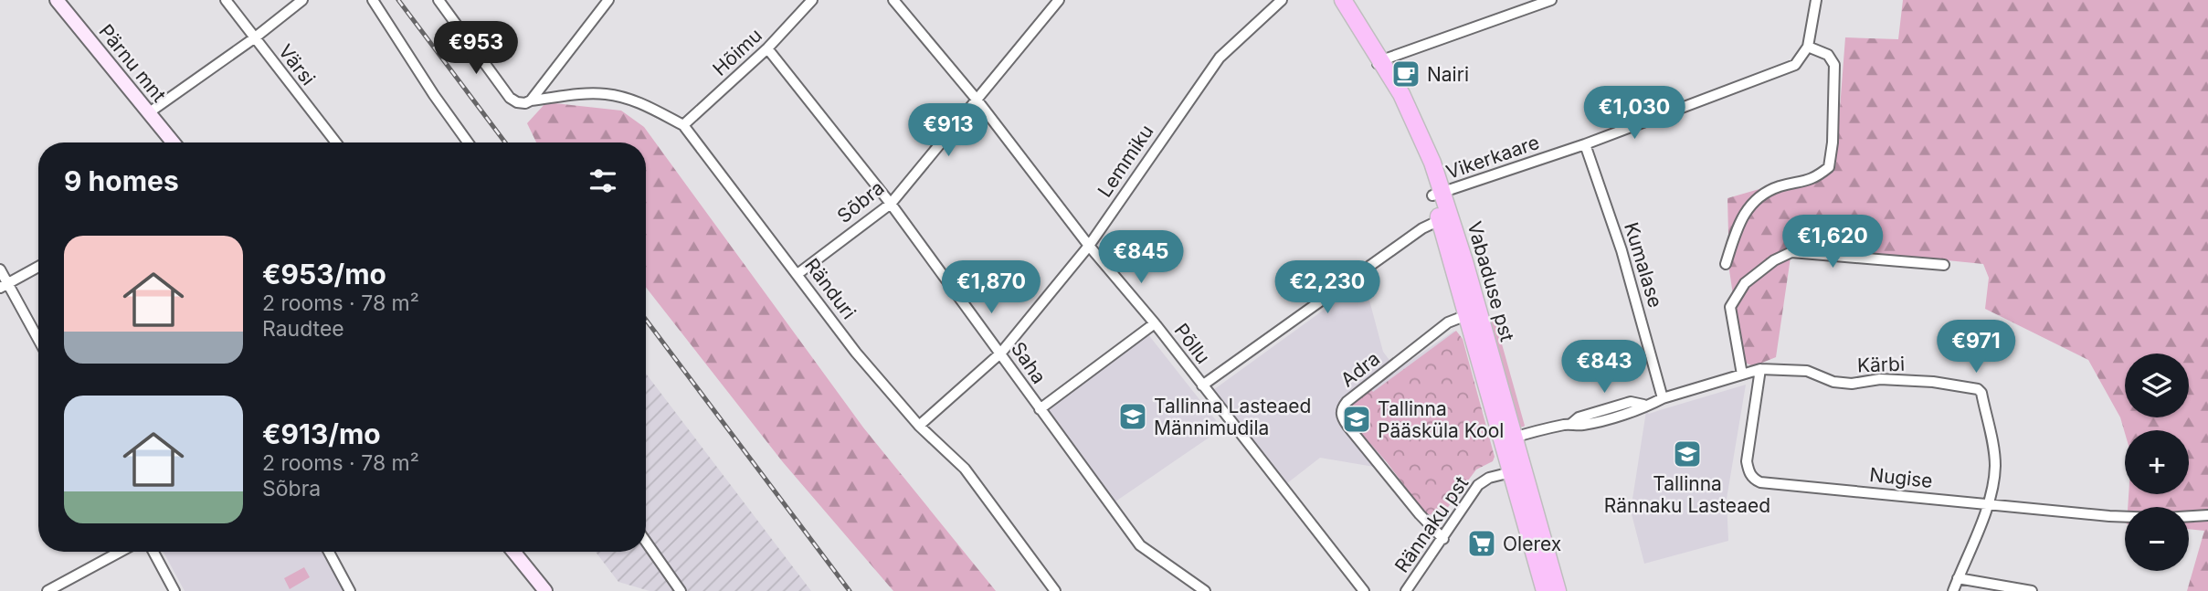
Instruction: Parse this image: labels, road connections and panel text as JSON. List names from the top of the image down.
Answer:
{
  "streets": {
    "highway": ["Vabaduse pst"],
    "main road": ["Pärnu mnt"],
    "street": [
      "Hõimu",
      "Värsi",
      "Vikerkaare",
      "Lemmiku",
      "Sõbra",
      "Kumalase",
      "Ränduri",
      "Põllu",
      "Saha",
      "Kärbi",
      "Adra",
      "Nugise",
      "Rännaku pst"
    ]
  },
  "crossings": [
    ["Hõimu", "Ränduri"],
    ["Hõimu", "Saha"],
    ["Vikerkaare", "Kumalase"],
    ["Vikerkaare", "Vabaduse pst"],
    ["Lemmiku", "Ränduri"],
    ["Lemmiku", "Põllu"],
    ["Lemmiku", "Saha"],
    ["Sõbra", "Ränduri"],
    ["Sõbra", "Põllu"],
    ["Sõbra", "Saha"],
    ["Vabaduse pst", "Adra"],
    ["Vabaduse pst", "Rännaku pst"],
    ["Kärbi", "Nugise"],
    ["Adra", "Rännaku pst"]
  ],
  "places": {
    "cafe": ["Nairi"],
    "school or university": ["Tallinna Lasteaed Männimudila", "Tallinna Pääsküla Kool", "Tallinna Rännaku Lasteaed"],
    "supermarket": ["Olerex"]
  },
  "page": {
    "price": [
      "€953",
      "€1,030",
      "€913",
      "€1,620",
      "€845",
      "€1,870",
      "€2,230",
      "€971",
      "€843"
    ],
    "heading": "9 homes",
    "list": [
      {
        "name": "€953/mo",
        "note": "2 rooms · 78 m² · Raudtee"
      },
      {
        "name": "€913/mo",
        "note": "2 rooms · 78 m² · Sõbra"
      }
    ],
    "map_buttons": ["+", "−"]
  }
}
